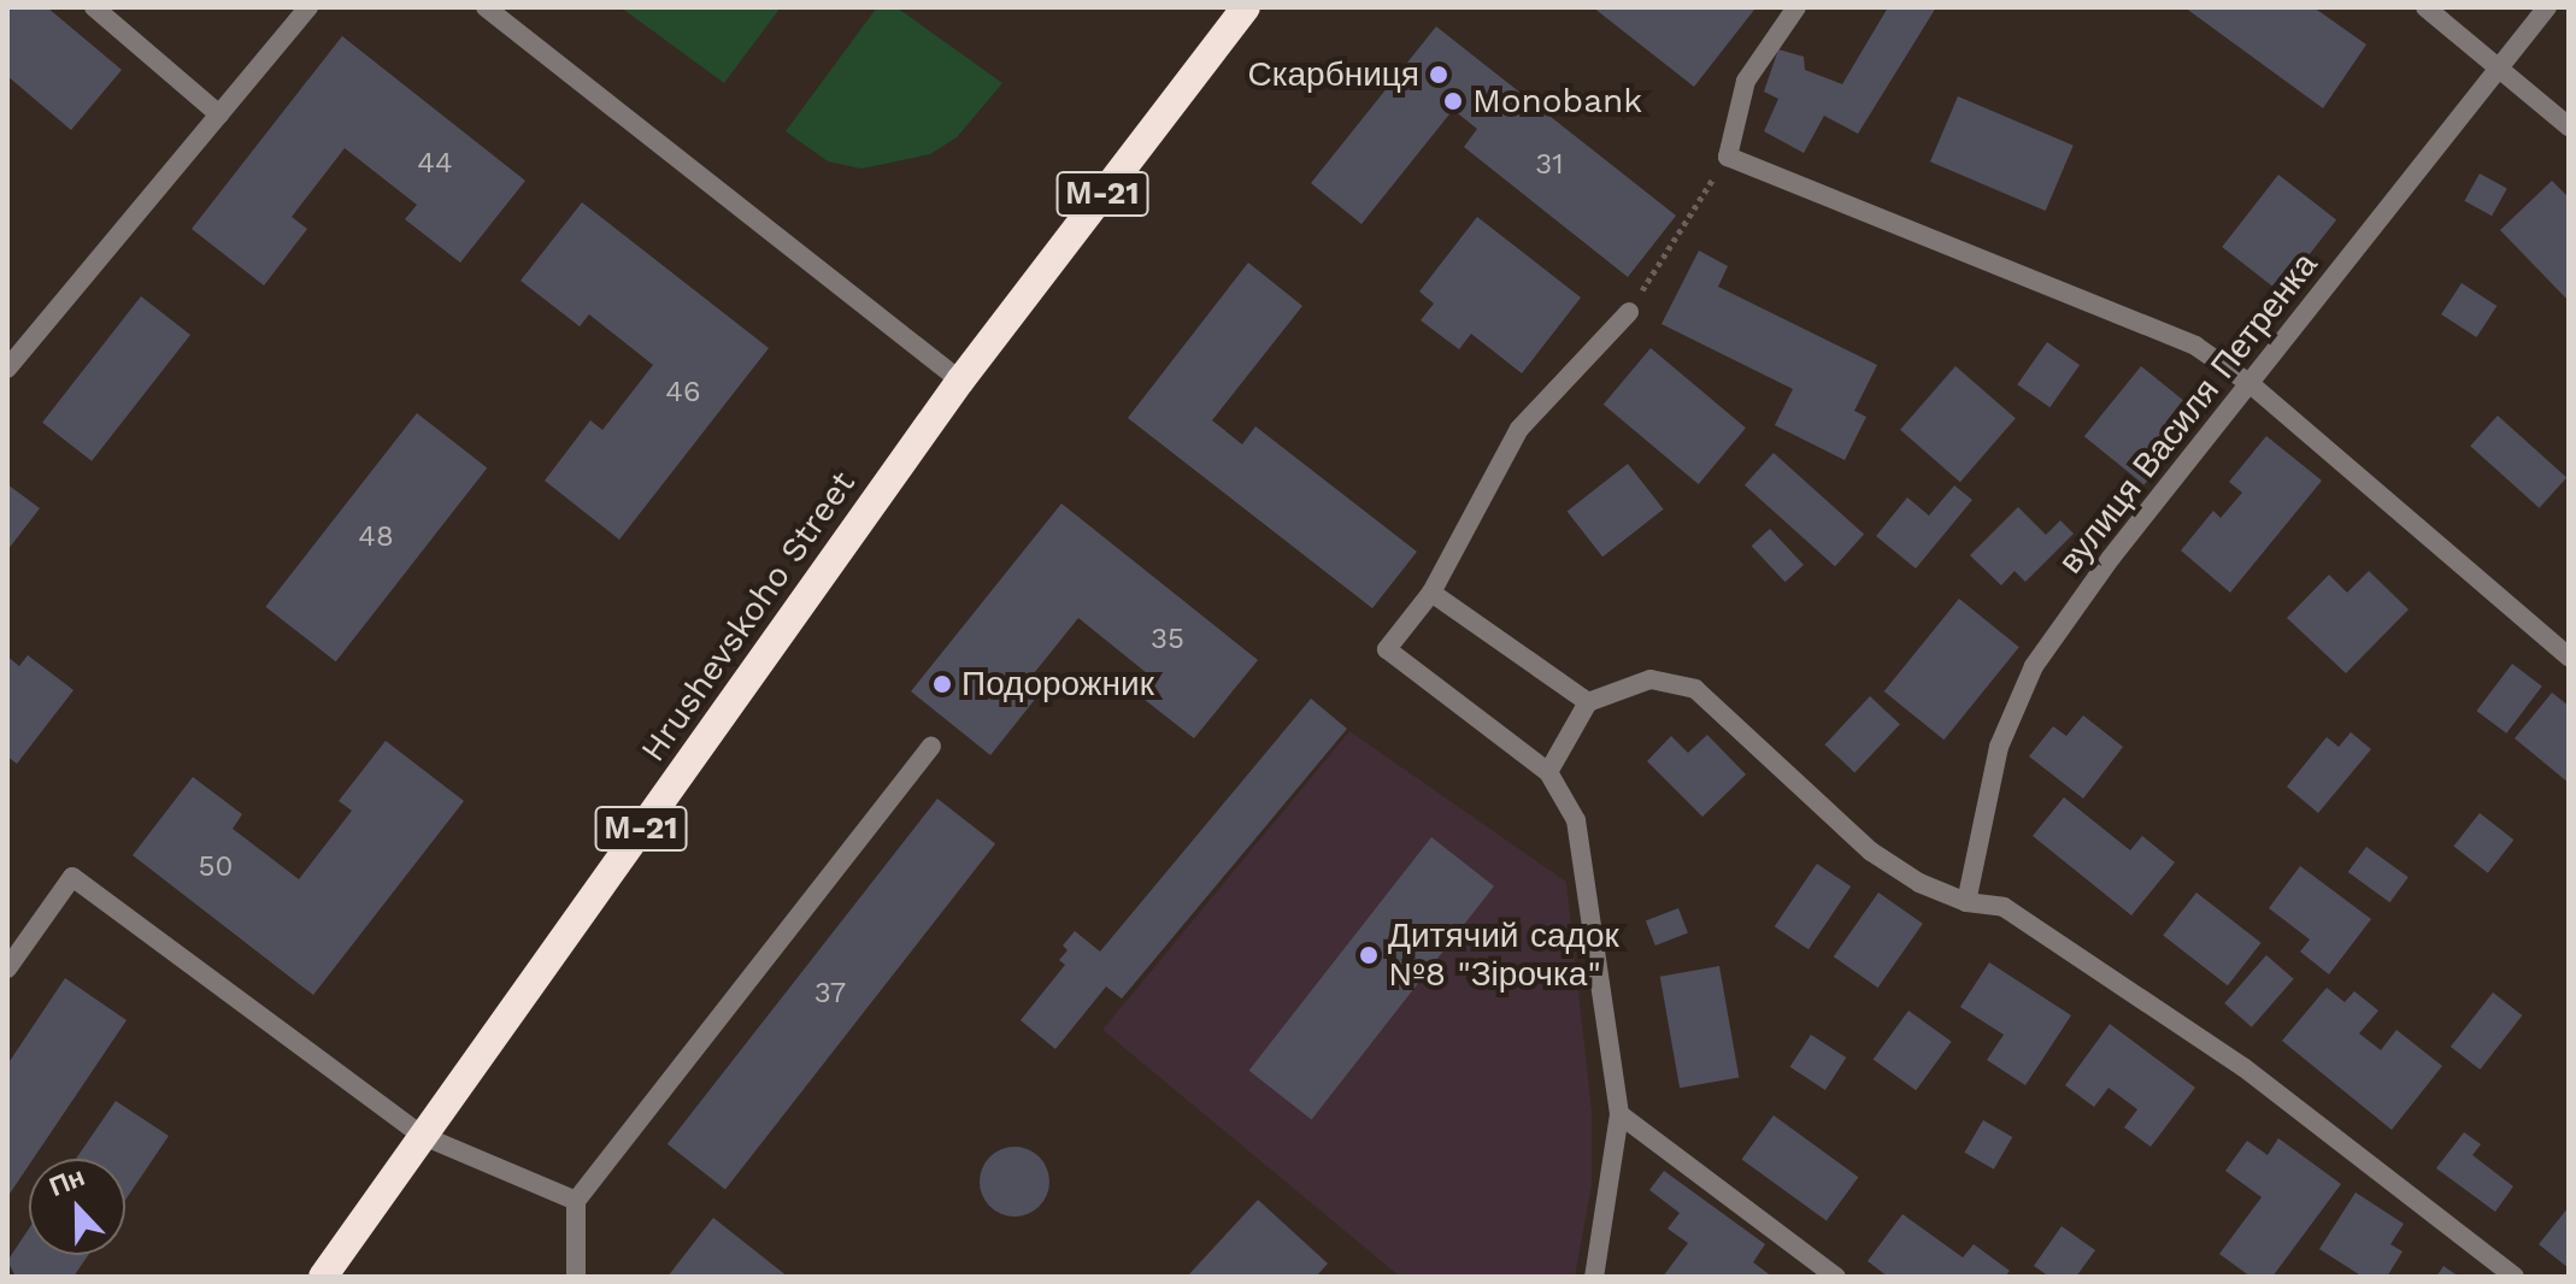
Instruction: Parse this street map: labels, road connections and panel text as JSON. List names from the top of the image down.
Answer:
{
  "streets": {
    "highway": ["М-21", "Hrushevskoho Street"],
    "street": ["вулиця Василя Петренка"]
  },
  "places": [
    "Скарбниця",
    "Monobank",
    "Подорожник",
    "Дитячий садок №8 \"Зірочка\""
  ],
  "house_numbers": [
    "44",
    "31",
    "46",
    "48",
    "35",
    "50",
    "37"
  ],
  "north": "top"
}
